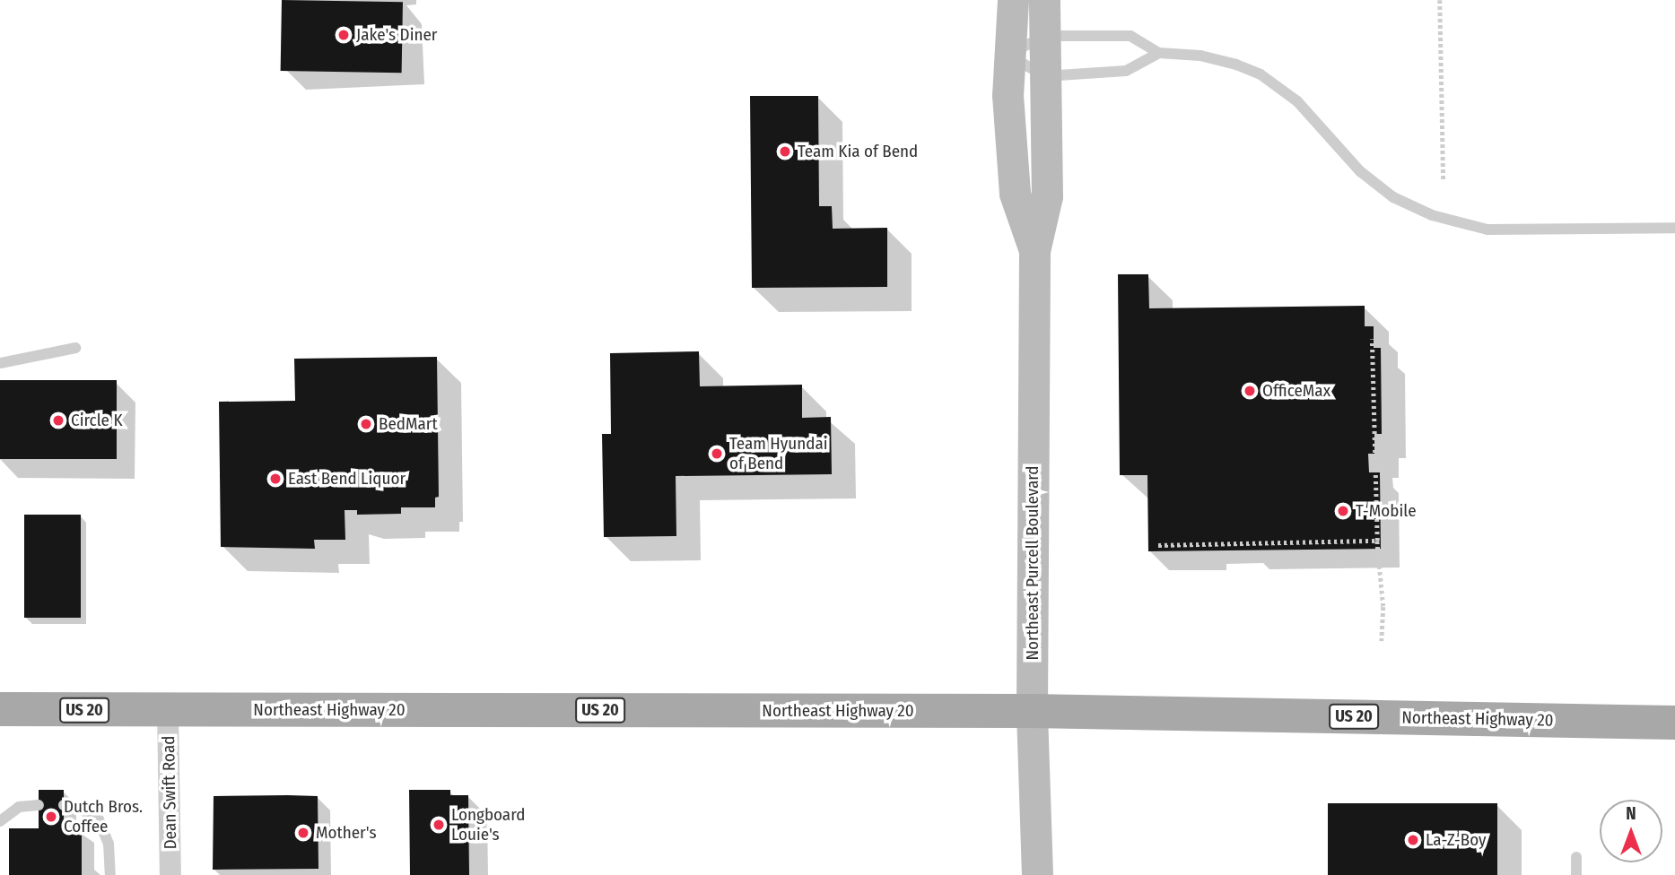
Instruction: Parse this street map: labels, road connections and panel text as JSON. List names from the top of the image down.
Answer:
{
  "streets": {
    "main road": ["US 20", "Northeast Highway 20"],
    "street": ["Northeast Purcell Boulevard", "Dean Swift Road"]
  },
  "crossings": [
    ["Northeast Purcell Boulevard", "Northeast Highway 20"],
    ["Northeast Highway 20", "Dean Swift Road"]
  ],
  "places": [
    "Jake's Diner",
    "Team Kia of Bend",
    "OfficeMax",
    "Circle K",
    "BedMart",
    "Team Hyundai of Bend",
    "East Bend Liquor",
    "T-Mobile",
    "Dutch Bros. Coffee",
    "Longboard Louie's",
    "Mother's",
    "La-Z-Boy"
  ],
  "north": "top"
}
